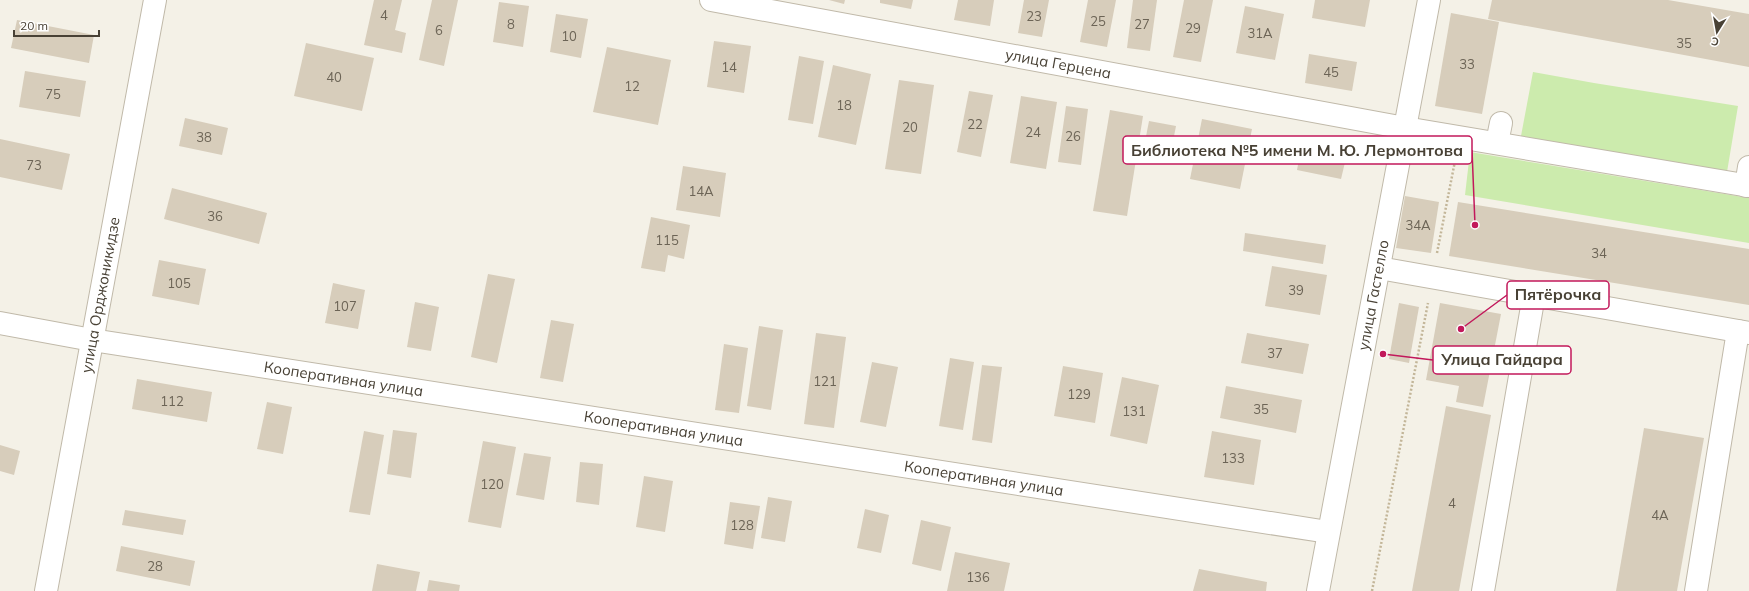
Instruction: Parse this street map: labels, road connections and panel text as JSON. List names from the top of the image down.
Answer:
{
  "streets": {
    "street": [
      "улица Герцена",
      "улица Орджоникидзе",
      "улица Гастелло",
      "Кооперативная улица"
    ]
  },
  "crossings": [
    ["улица Герцена", "улица Гастелло"],
    ["улица Орджоникидзе", "Кооперативная улица"],
    ["улица Гастелло", "Кооперативная улица"]
  ],
  "places": ["Библиотека №5 имени М. Ю. Лермонтова", "Пятёрочка", "Улица Гайдара"],
  "house_numbers": [
    "4",
    "23",
    "25",
    "8",
    "27",
    "29",
    "6",
    "31А",
    "10",
    "35",
    "33",
    "14",
    "45",
    "40",
    "12",
    "75",
    "18",
    "22",
    "20",
    "24",
    "26",
    "38",
    "73",
    "14А",
    "36",
    "34А",
    "115",
    "34",
    "105",
    "39",
    "107",
    "37",
    "121",
    "129",
    "112",
    "35",
    "131",
    "133",
    "120",
    "4",
    "4А",
    "128",
    "28",
    "136"
  ],
  "scale_bar": "20 m",
  "north": "bottom"
}
